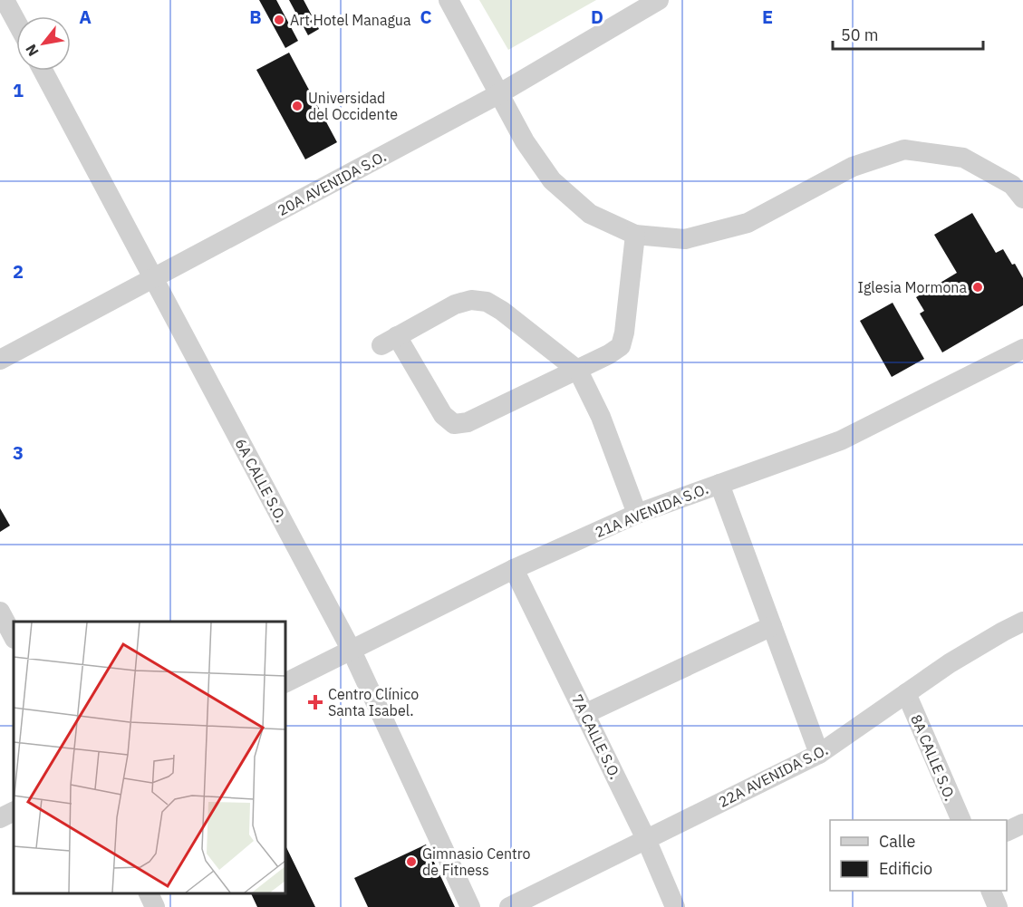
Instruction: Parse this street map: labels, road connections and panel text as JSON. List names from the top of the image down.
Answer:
{
  "streets": {
    "street": [
      "20A AVENIDA S.O.",
      "6A CALLE S.O.",
      "21A AVENIDA S.O.",
      "7A CALLE S.O.",
      "8A CALLE S.O.",
      "22A AVENIDA S.O."
    ]
  },
  "crossings": [
    ["20A AVENIDA S.O.", "6A CALLE S.O."],
    ["6A CALLE S.O.", "21A AVENIDA S.O."],
    ["21A AVENIDA S.O.", "7A CALLE S.O."],
    ["7A CALLE S.O.", "22A AVENIDA S.O."],
    ["8A CALLE S.O.", "22A AVENIDA S.O."]
  ],
  "places": {
    "other": [
      "Art Hotel Managua",
      "Universidad del Occidente",
      "Iglesia Mormona",
      "Gimnasio Centro de Fitness"
    ],
    "health": ["Centro Clínico Santa Isabel."]
  },
  "legend": ["Calle", "Edificio"],
  "scale_bar": "50 m",
  "north": "bottom left",
  "grid": {
    "columns": [
      "A",
      "B",
      "C",
      "D",
      "E"
    ],
    "rows": ["1", "2", "3"]
  }
}
